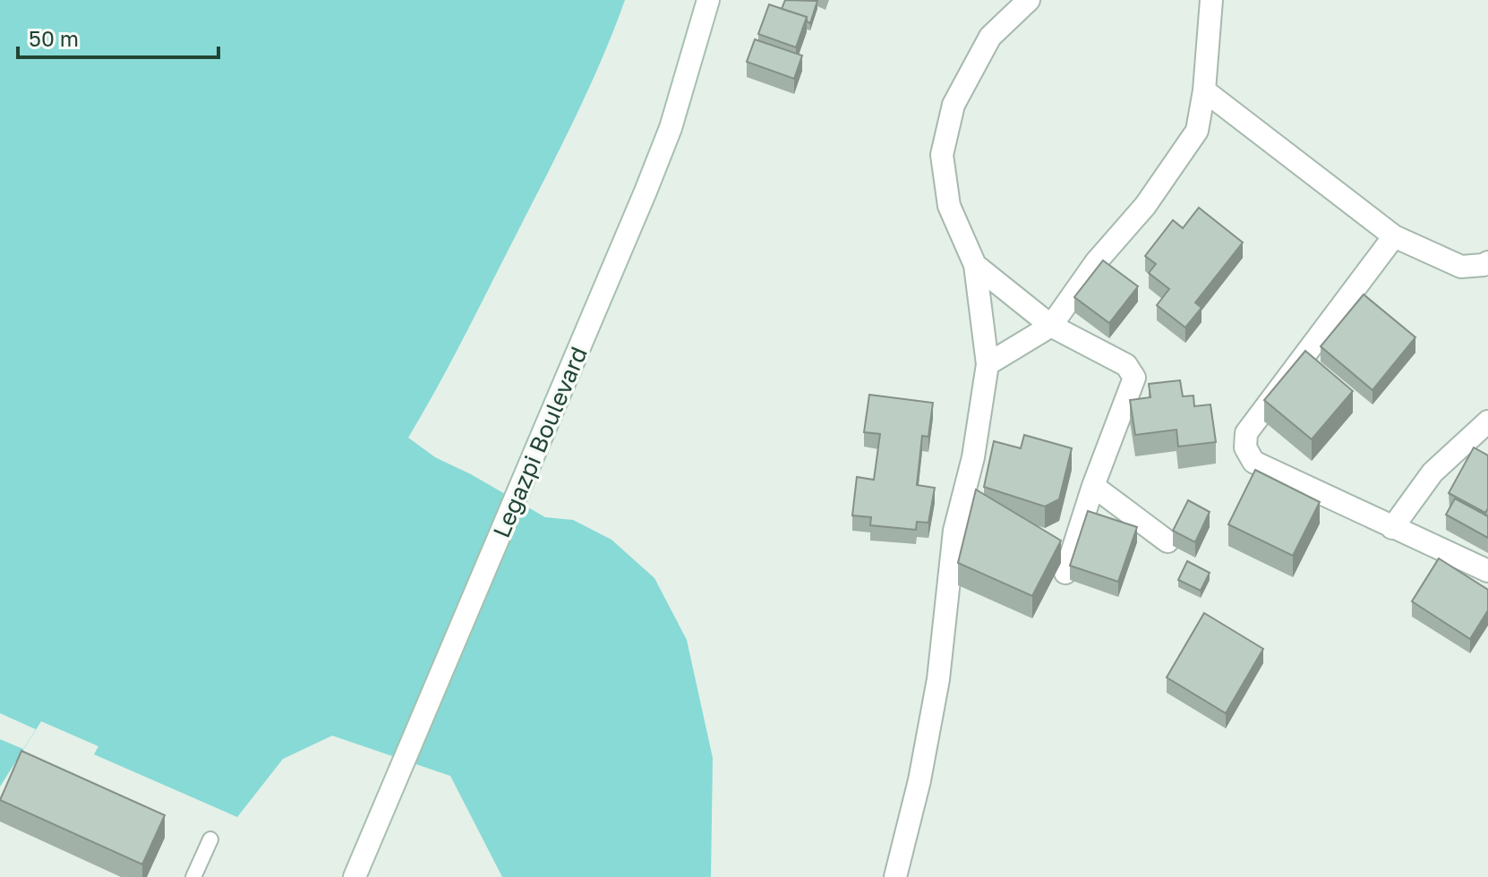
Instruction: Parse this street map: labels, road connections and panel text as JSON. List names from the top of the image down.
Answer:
{
  "streets": {
    "street": ["Legazpi Boulevard"]
  },
  "scale_bar": "50 m"
}
